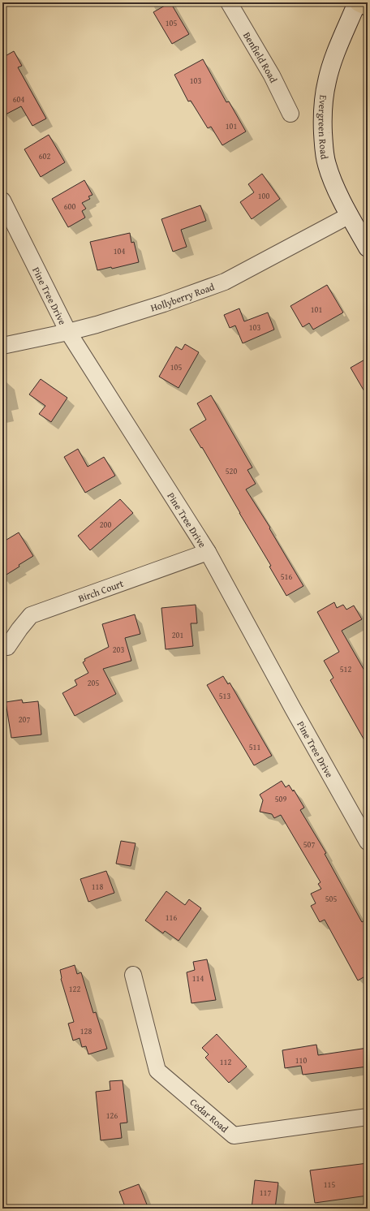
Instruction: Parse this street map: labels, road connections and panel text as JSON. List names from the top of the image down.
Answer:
{
  "streets": {
    "street": [
      "Benfield Road",
      "Evergreen Road",
      "Pine Tree Drive",
      "Hollyberry Road",
      "Birch Court",
      "Cedar Road"
    ]
  },
  "crossings": [
    ["Evergreen Road", "Hollyberry Road"],
    ["Pine Tree Drive", "Hollyberry Road"],
    ["Pine Tree Drive", "Birch Court"]
  ],
  "house_numbers": [
    "105",
    "103",
    "604",
    "101",
    "602",
    "100",
    "600",
    "104",
    "101",
    "103",
    "105",
    "520",
    "200",
    "516",
    "201",
    "203",
    "512",
    "205",
    "513",
    "207",
    "511",
    "509",
    "507",
    "118",
    "505",
    "116",
    "114",
    "122",
    "128",
    "110",
    "112",
    "126",
    "115",
    "117"
  ]
}
